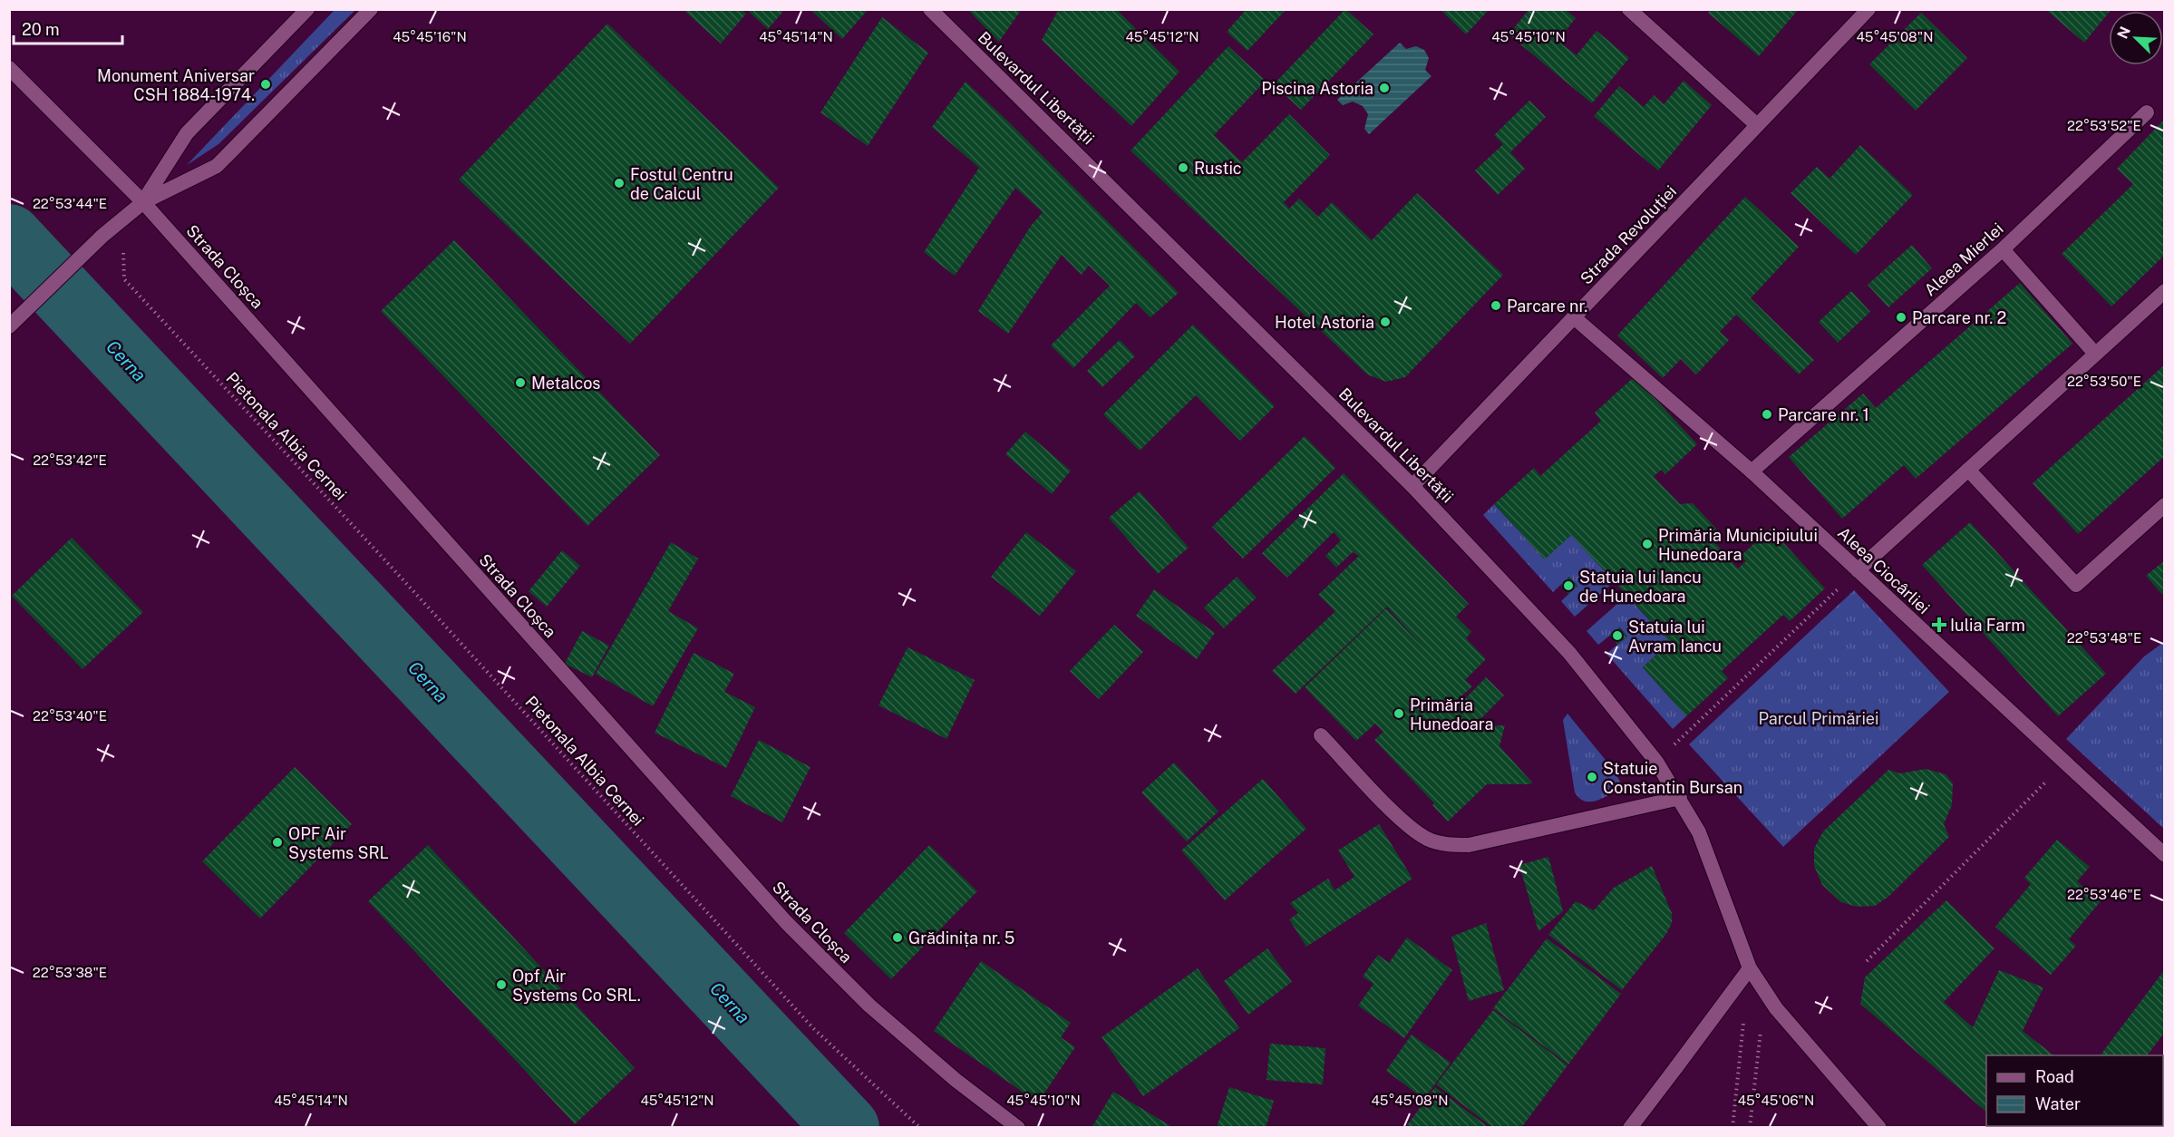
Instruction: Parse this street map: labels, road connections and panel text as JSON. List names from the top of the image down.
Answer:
{
  "streets": {
    "street": [
      "Bulevardul Libertății",
      "Strada Revoluției",
      "Aleea Mierlei",
      "Strada Cloșca",
      "Aleea Ciocârliei"
    ],
    "path": ["Pietonala Albia Cernei"]
  },
  "crossings": [
    ["Bulevardul Libertății", "Strada Revoluției"],
    ["Strada Revoluției", "Aleea Ciocârliei"],
    ["Aleea Mierlei", "Aleea Ciocârliei"]
  ],
  "water": ["Cerna"],
  "parks": ["Parcul Primăriei"],
  "places": {
    "other": [
      "Monument Aniversar CSH 1884-1974.",
      "Piscina Astoria",
      "Rustic",
      "Fostul Centru de Calcul",
      "Parcare nr.",
      "Parcare nr. 2",
      "Hotel Astoria",
      "Metalcos",
      "Parcare nr. 1",
      "Primăria Municipiului Hunedoara",
      "Statuia lui Iancu de Hunedoara",
      "Statuia lui Avram Iancu",
      "Primăria Hunedoara",
      "Statuie Constantin Bursan",
      "OPF Air Systems SRL",
      "Grădinița nr. 5",
      "Opf Air Systems Co SRL."
    ],
    "health": ["Iulia Farm"]
  },
  "legend": ["Road", "Water"],
  "scale_bar": "20 m",
  "north": "top left",
  "coordinates": [
    "45°45'16\"N",
    "45°45'14\"N",
    "45°45'12\"N",
    "45°45'10\"N",
    "45°45'08\"N",
    "22°53'52\"E",
    "22°53'44\"E",
    "22°53'50\"E",
    "22°53'42\"E",
    "22°53'48\"E",
    "22°53'40\"E",
    "22°53'46\"E",
    "22°53'38\"E",
    "45°45'06\"N"
  ]
}
